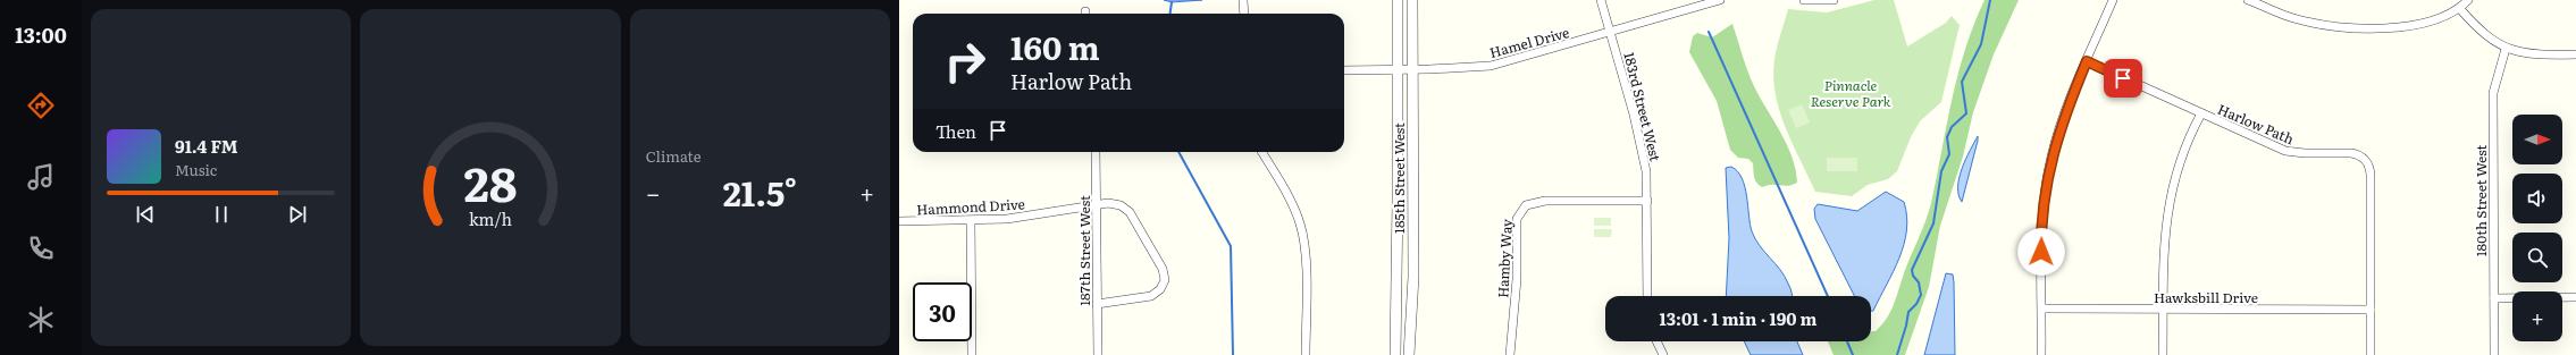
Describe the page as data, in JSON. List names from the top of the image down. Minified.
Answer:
{"streets":{"street":["Hamel Drive","183rd Street West","Harlow Path","185th Street West","180th Street West","Hammond Drive","187th Street West","Hamby Way","Hawksbill Drive"]},"crossings":[["Hamel Drive","183rd Street West"],["Hamel Drive","185th Street West"],["183rd Street West","Hamby Way"],["Harlow Path","Hawksbill Drive"],["Hammond Drive","187th Street West"]],"parks":["Pinnacle Reserve Park"],"north":"right","page":{"tabs":"13:00","tile":"Climate","turn":["160 m","Harlow Path"],"then":"Then","map_buttons":"+","song":["91.4 FM","Music"],"heat":["−","21.5°","+"],"limit":"30","trip":"13:01 · 1 min · 190 m","gauge":["28","km/h"]}}
